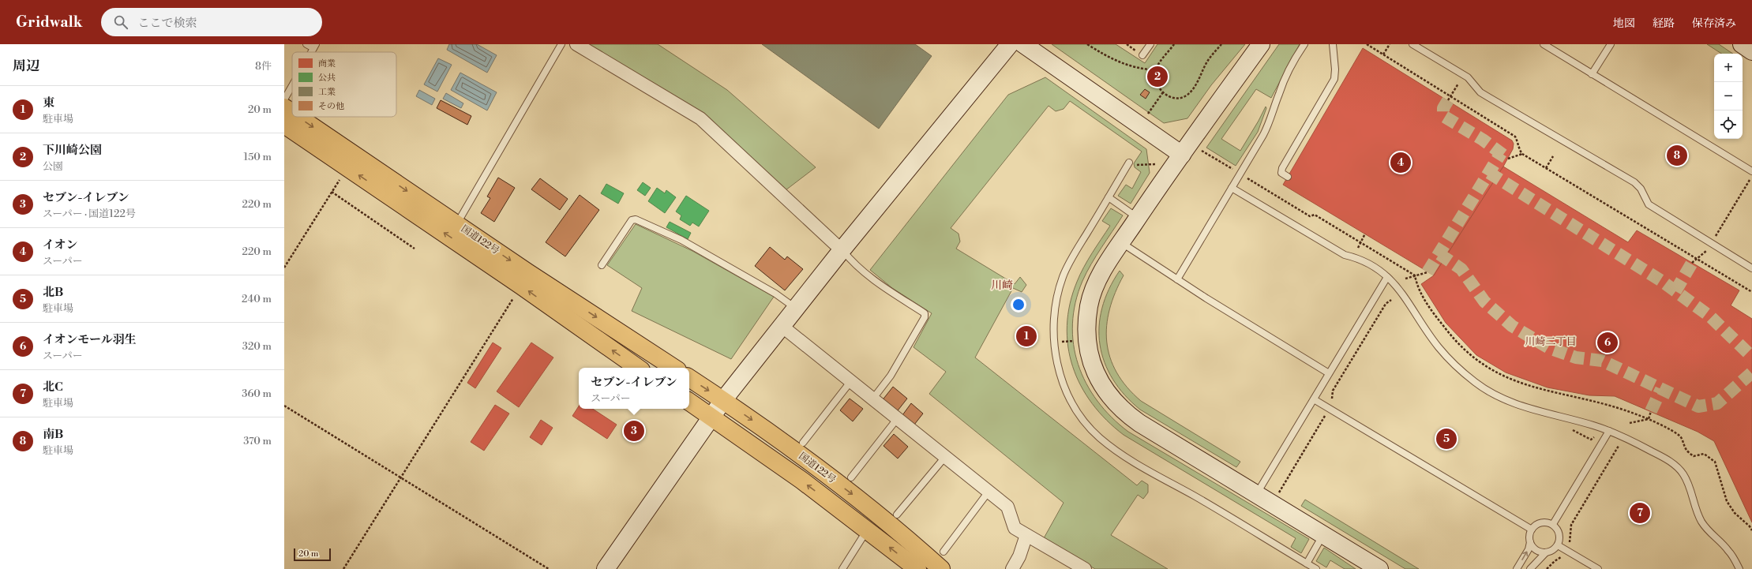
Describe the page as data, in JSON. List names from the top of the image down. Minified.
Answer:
{"streets":{"highway":["国道122号"]},"districts":["川崎","川崎二丁目"],"legend":["商業","公共","工業","その他"],"scale_bar":"20 m","page":{"header":"Gridwalk","search":"ここで検索","nav":["地図","経路","保存済み"],"heading":["周辺","8件"],"map_buttons":["+","−"],"pins":["2","8","4","1","6","3","5","7"],"list":[{"mark":"1","name":"東","note":"駐車場","value":"20 m"},{"mark":"2","name":"下川崎公園","note":"公園","value":"150 m"},{"mark":"3","name":"セブン-イレブン","note":"スーパー · 国道122号","value":"220 m"},{"mark":"4","name":"イオン","note":"スーパー","value":"220 m"},{"mark":"5","name":"北B","note":"駐車場","value":"240 m"},{"mark":"6","name":"イオンモール羽生","note":"スーパー","value":"320 m"},{"mark":"7","name":"北C","note":"駐車場","value":"360 m"},{"mark":"8","name":"南B","note":"駐車場","value":"370 m"}],"popup":["セブン-イレブン","スーパー"],"scale":"20 m"}}
